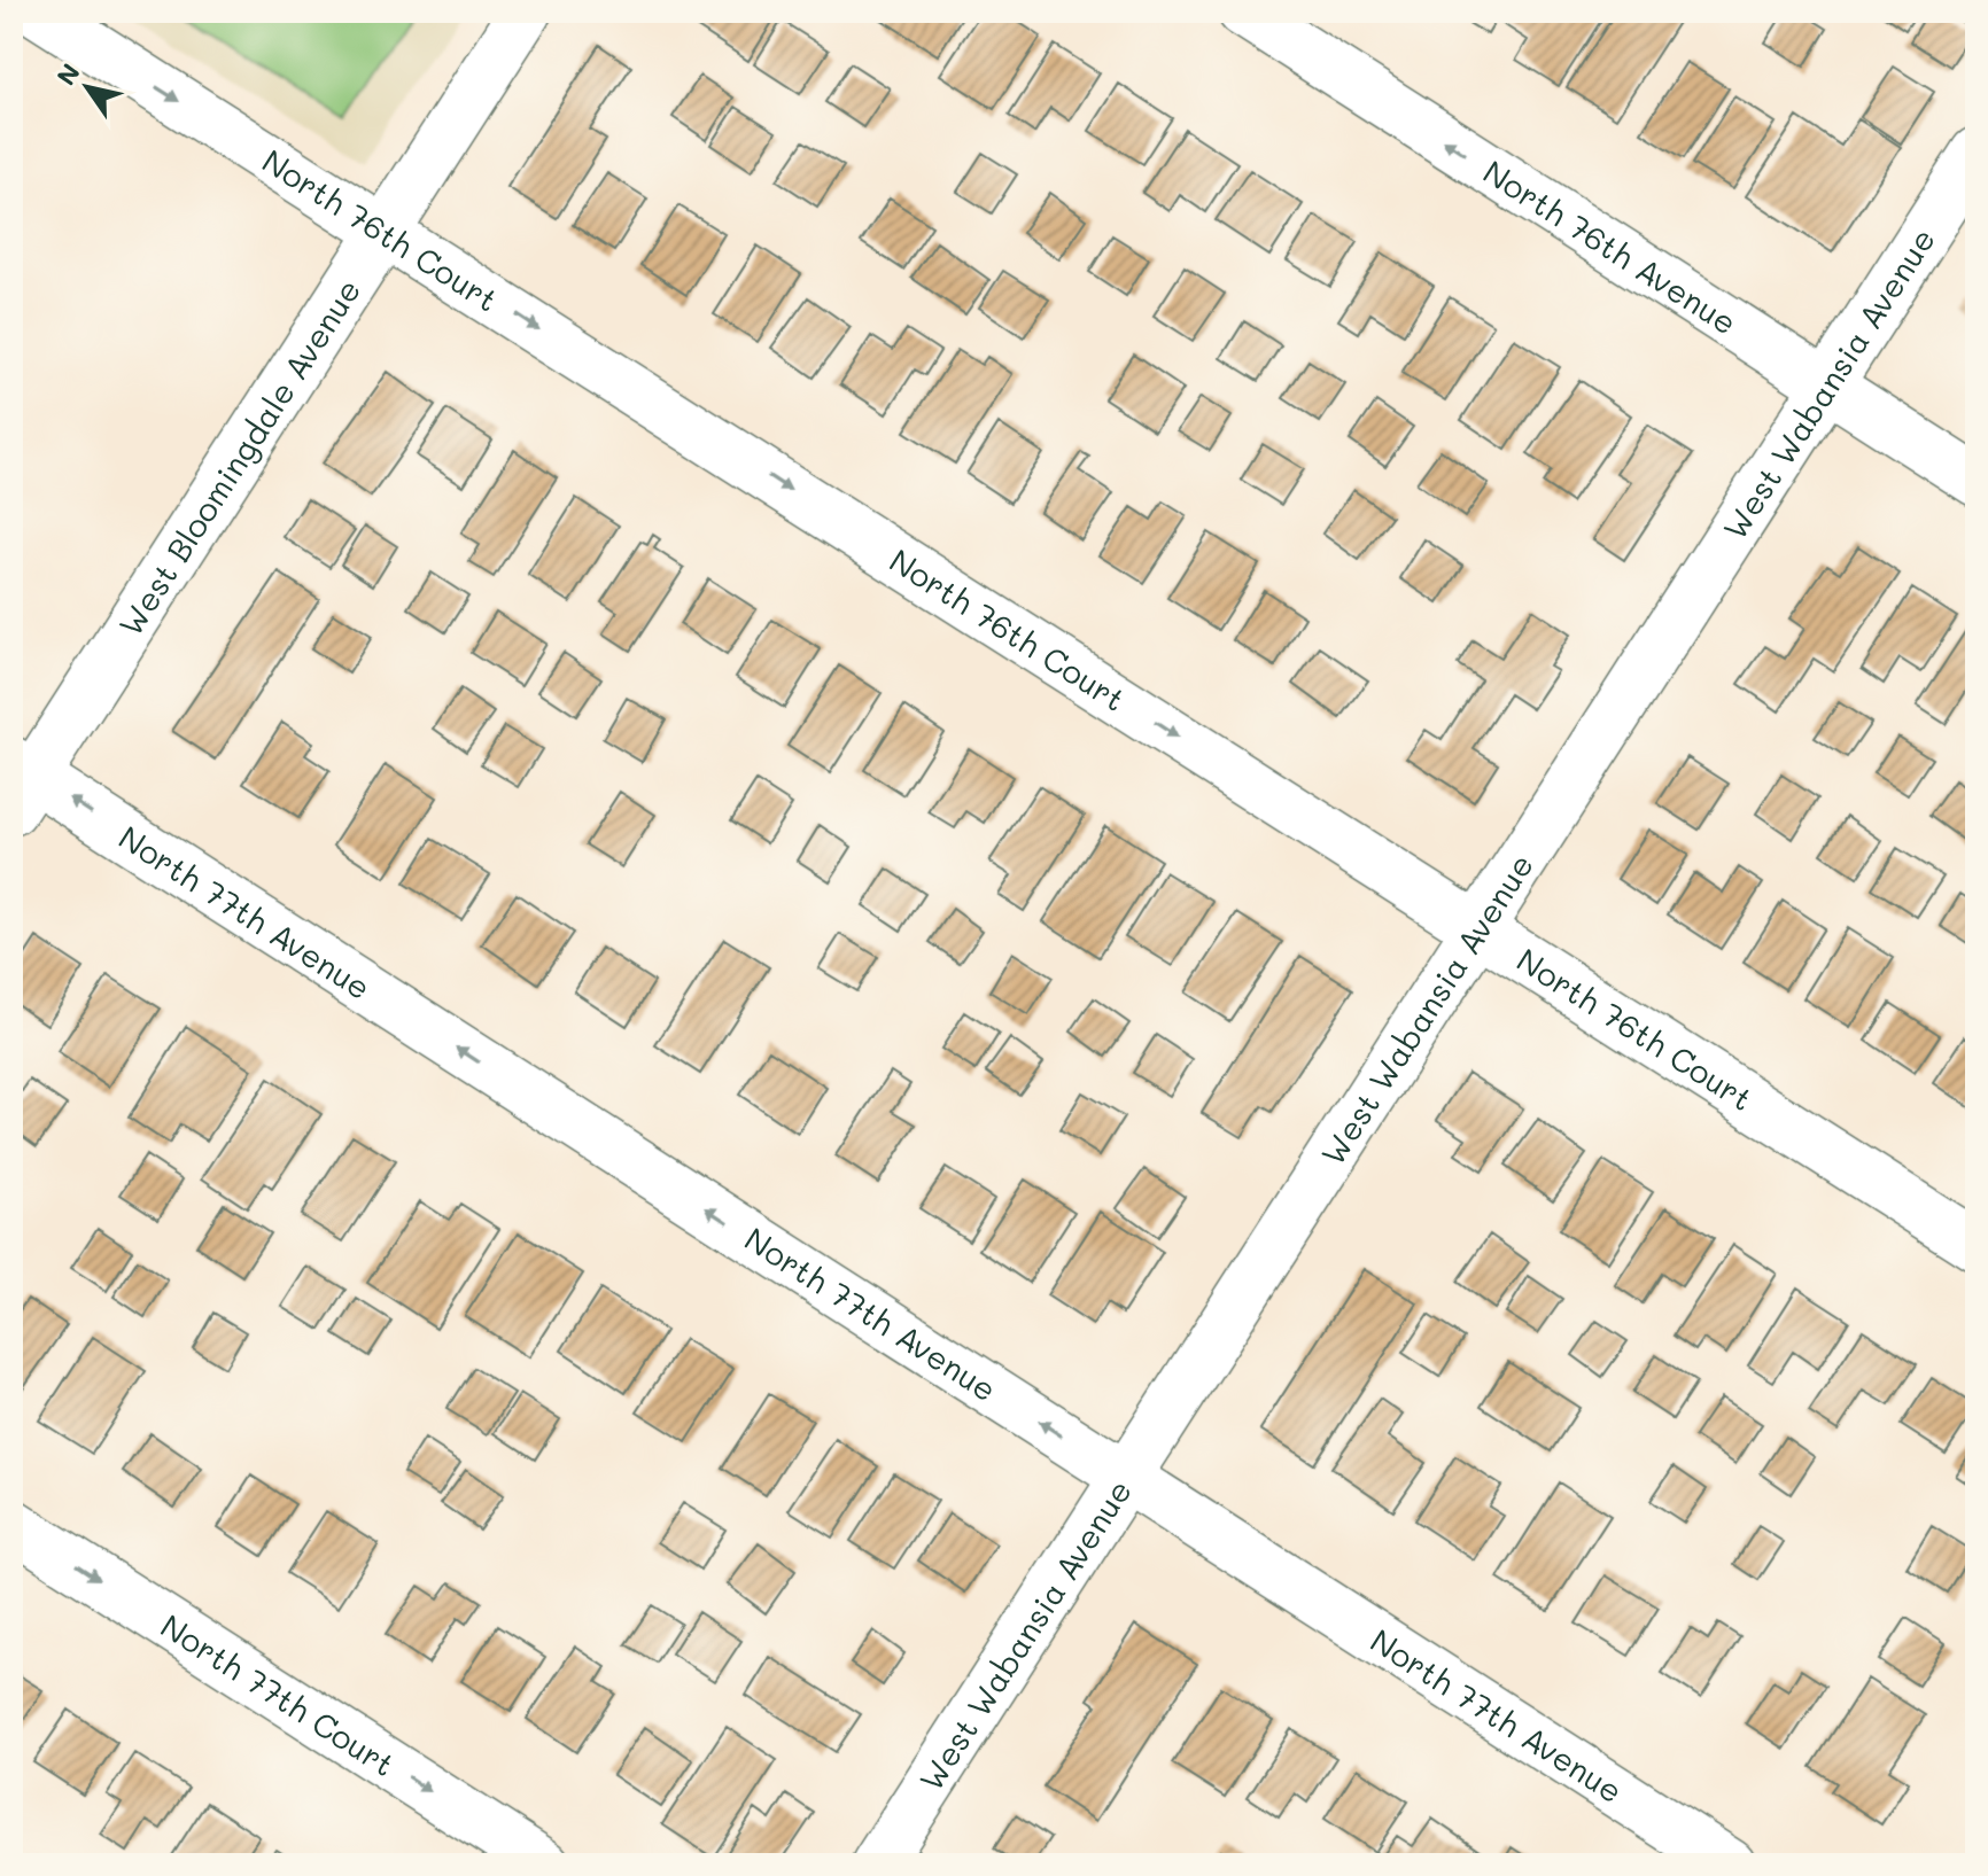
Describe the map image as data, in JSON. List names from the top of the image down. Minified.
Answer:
{"streets":{"street":["North 76th Court","North 76th Avenue","West Wabansia Avenue","West Bloomingdale Avenue","North 77th Avenue","North 77th Court"]},"crossings":[["North 76th Court","West Wabansia Avenue"],["North 76th Court","West Bloomingdale Avenue"],["North 76th Avenue","West Wabansia Avenue"],["West Wabansia Avenue","North 77th Avenue"],["West Bloomingdale Avenue","North 77th Avenue"]],"one_way":["North 76th Court","North 76th Avenue","North 77th Avenue","North 77th Court"],"north":"top left"}
